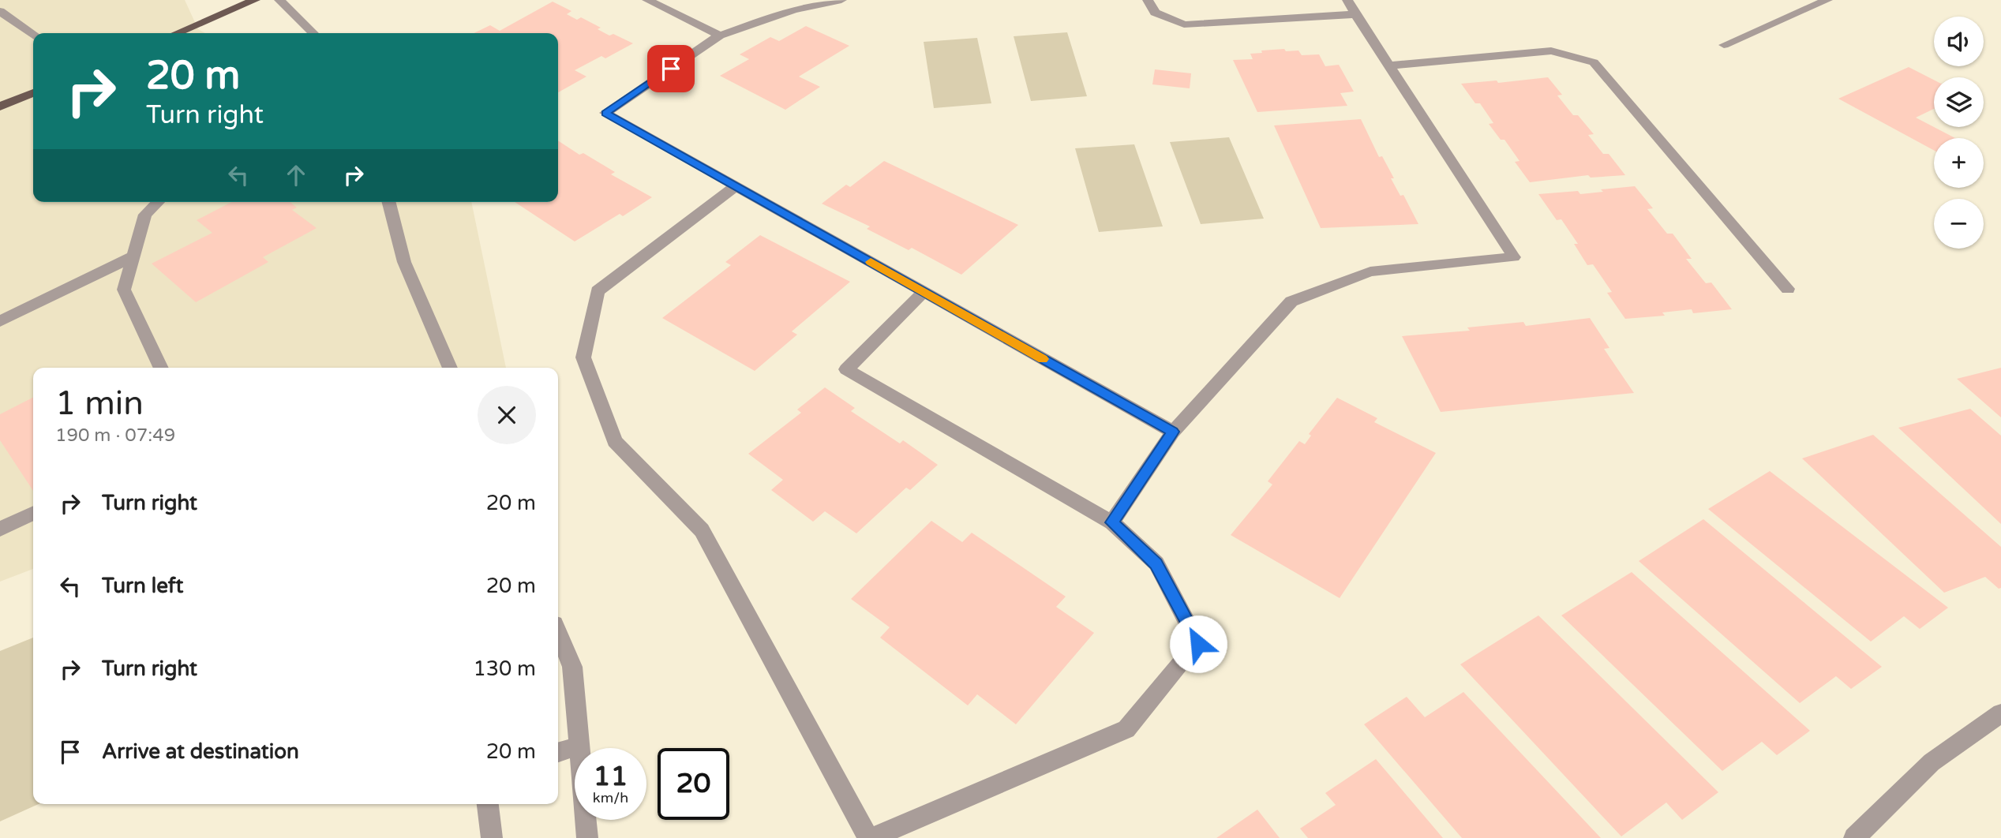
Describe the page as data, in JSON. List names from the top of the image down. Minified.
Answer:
{"page":{"map_buttons":["+","−"],"turn":["20 m","Turn right"],"heading":["1 min","190 m · 07:49"],"list":[{"name":"Turn right","value":"20 m"},{"name":"Turn left","value":"20 m"},{"name":"Turn right","value":"130 m"},{"name":"Arrive at destination","value":"20 m"}],"speed":"11 km/h","limit":"20"}}
